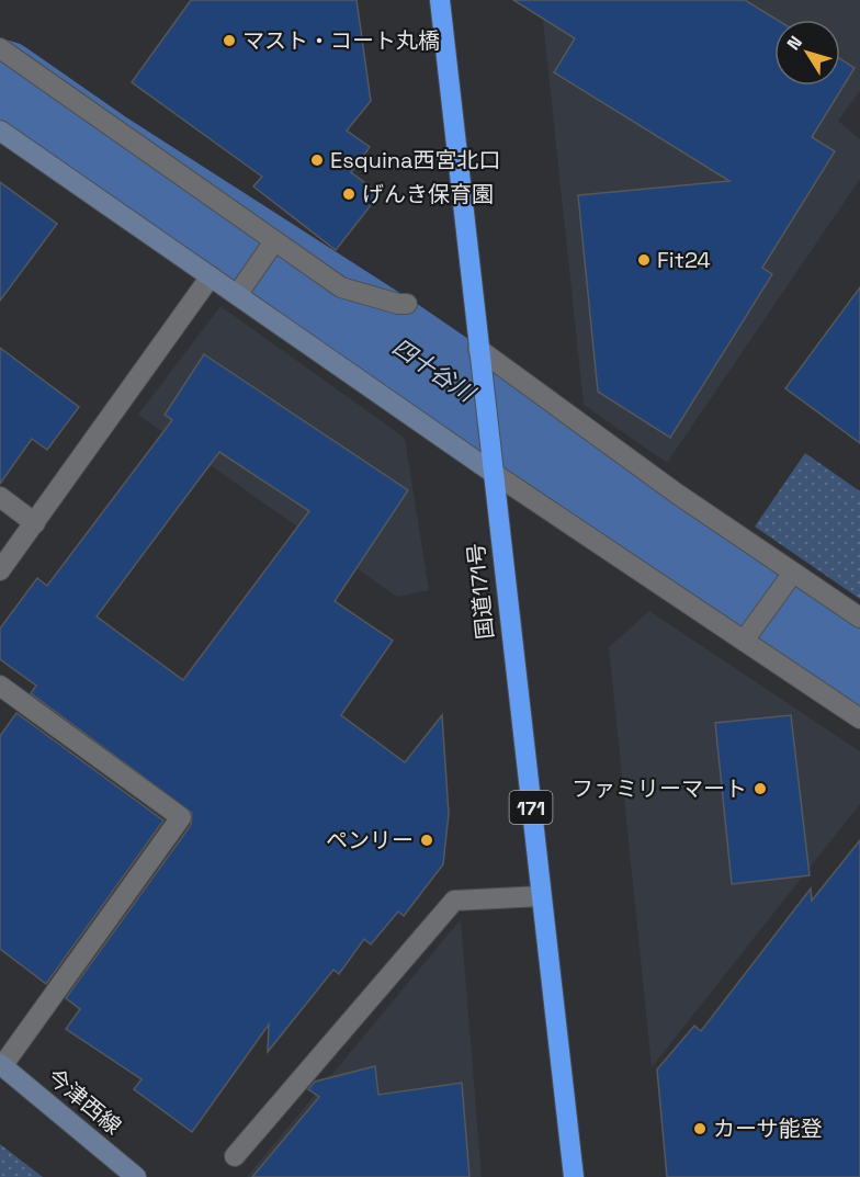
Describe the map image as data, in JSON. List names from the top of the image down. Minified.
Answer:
{"streets":{"highway":["国道171号","171"],"street":["今津西線"]},"water":["四十谷川"],"places":["マスト・コート丸橋","Esquina西宮北口","げんき保育園","Fit24","ファミリーマート","ペンリー","カーサ能登"],"north":"top left"}
